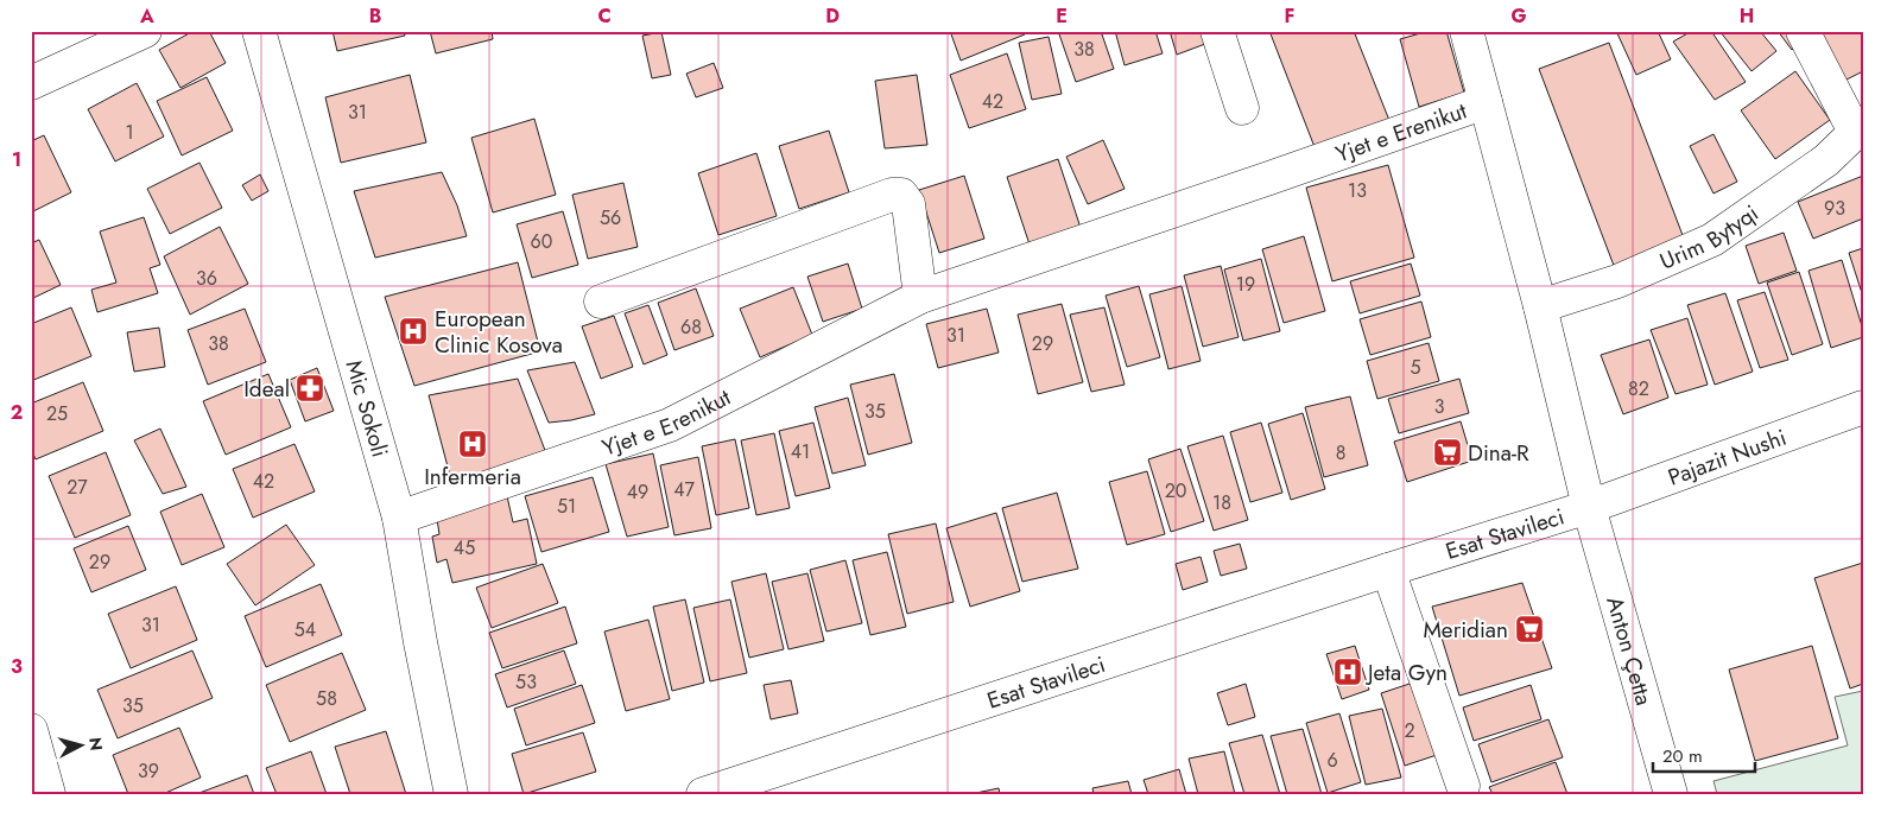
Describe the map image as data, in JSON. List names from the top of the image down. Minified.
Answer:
{"streets":{"street":["Yjet e Erenikut","Urim Bytyqi","Mic Sokoli","Pajazit Nushi","Esat Stavileci","Anton Çetta"]},"crossings":[["Yjet e Erenikut","Urim Bytyqi"],["Yjet e Erenikut","Mic Sokoli"],["Yjet e Erenikut","Pajazit Nushi"],["Yjet e Erenikut","Esat Stavileci"],["Yjet e Erenikut","Anton Çetta"],["Pajazit Nushi","Esat Stavileci"],["Pajazit Nushi","Anton Çetta"],["Esat Stavileci","Anton Çetta"]],"places":{"hospital":["European Clinic Kosova","Infermeria","Jeta Gyn"],"pharmacy":["Ideal"],"supermarket":["Dina-R","Meridian"]},"house_numbers":["38","42","31","1","13","93","56","60","36","19","68","31","38","29","5","82","3","35","25","41","8","42","27","47","20","49","18","51","45","29","31","54","53","58","35","2","6","39"],"scale_bar":"20 m","north":"right","grid":{"columns":["A","B","C","D","E","F","G","H"],"rows":["1","2","3"]}}
